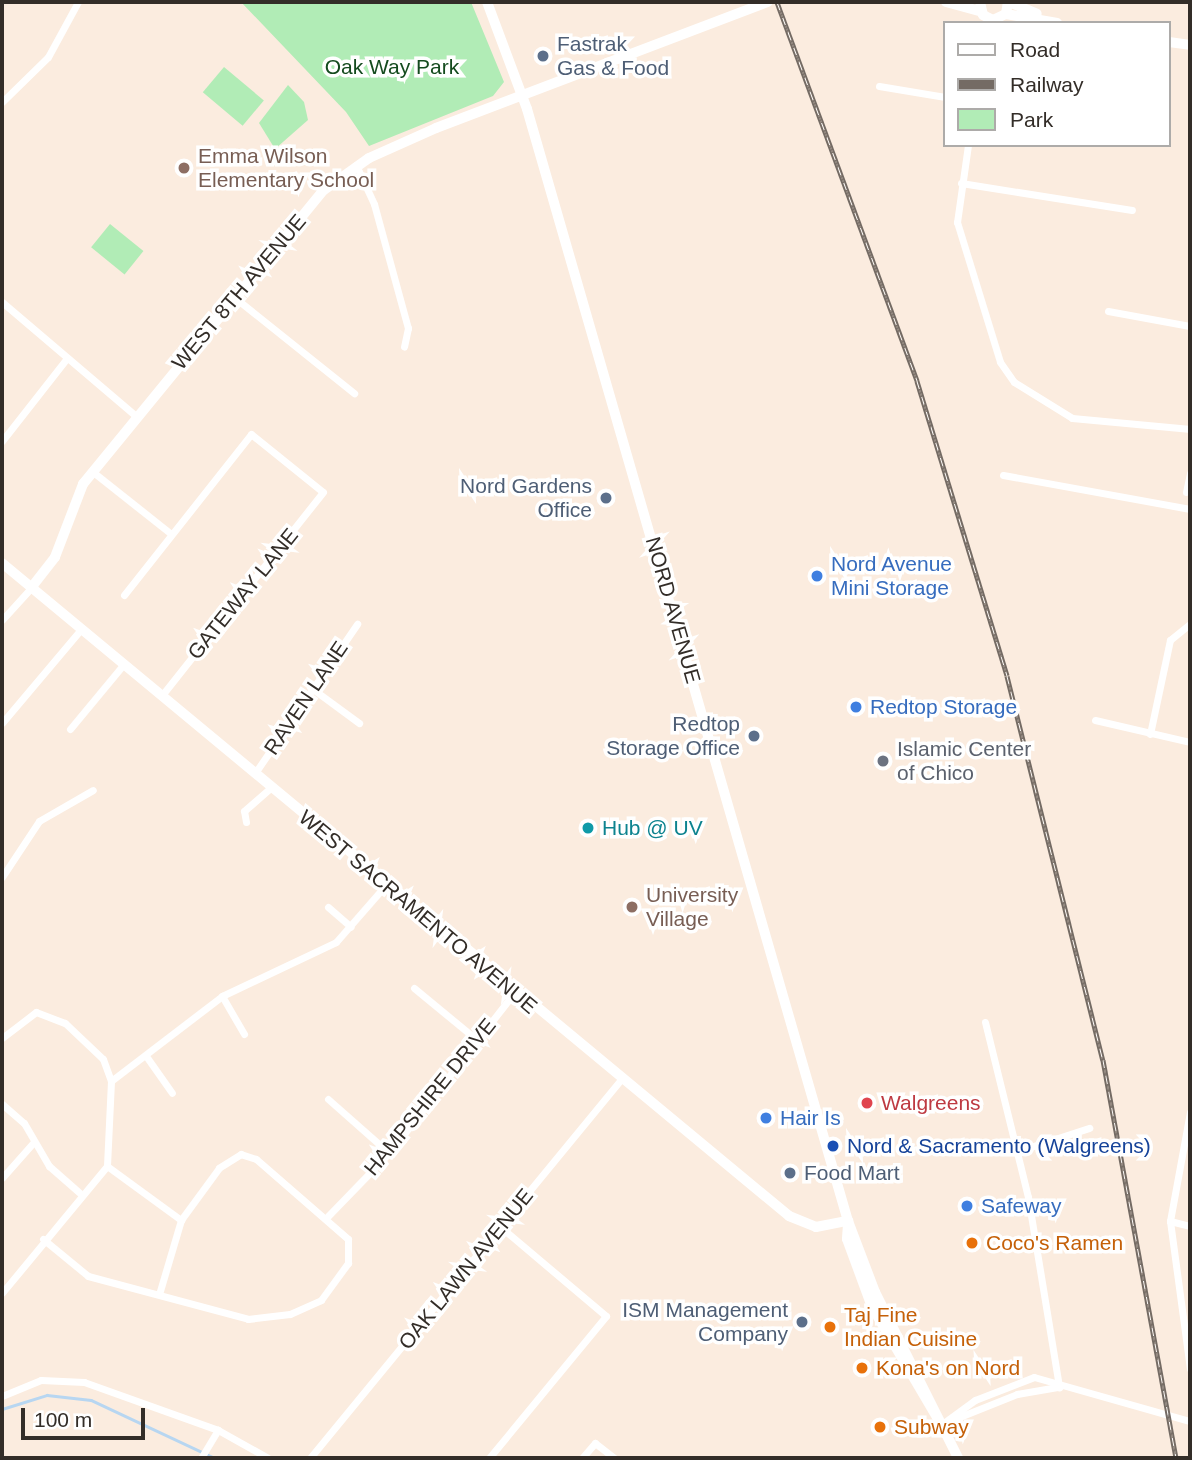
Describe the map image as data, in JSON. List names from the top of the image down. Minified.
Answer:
{"streets":{"main road":["NORD AVENUE"],"street":["WEST 8TH AVENUE","GATEWAY LANE","RAVEN LANE","WEST SACRAMENTO AVENUE","HAMPSHIRE DRIVE","OAK LAWN AVENUE"]},"crossings":[["WEST 8TH AVENUE","NORD AVENUE"],["WEST 8TH AVENUE","WEST SACRAMENTO AVENUE"],["GATEWAY LANE","WEST SACRAMENTO AVENUE"],["NORD AVENUE","WEST SACRAMENTO AVENUE"],["RAVEN LANE","WEST SACRAMENTO AVENUE"],["WEST SACRAMENTO AVENUE","HAMPSHIRE DRIVE"],["WEST SACRAMENTO AVENUE","OAK LAWN AVENUE"]],"parks":["Oak Way Park"],"places":["Fastrak Gas & Food","Emma Wilson Elementary School","Nord Gardens Office","Nord Avenue Mini Storage","Redtop Storage","Redtop Storage Office","Islamic Center of Chico","Hub @ UV","University Village","Walgreens","Hair Is","Nord & Sacramento (Walgreens)","Food Mart","Safeway","Coco's Ramen","ISM Management Company","Taj Fine Indian Cuisine","Kona's on Nord","Subway"],"legend":["Road","Railway","Park"],"scale_bar":"100 m"}
